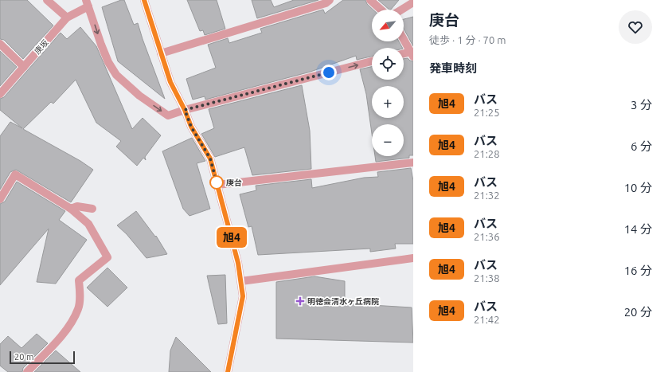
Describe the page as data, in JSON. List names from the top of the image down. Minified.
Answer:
{"streets":{"street":["庚坂"]},"places":{"other":["庚台"],"health":["明徳会清水ヶ丘病院"]},"lines":["bus line 旭4"],"scale_bar":"20 m","north":"bottom left","page":{"on_map":"旭4","heading":[["庚台","徒歩 · 1 分 · 70 m"],"発車時刻"],"map_buttons":["+","−"],"list":[{"mark":"旭4","name":"バス","note":"21:25","value":"3 分"},{"mark":"旭4","name":"バス","note":"21:28","value":"6 分"},{"mark":"旭4","name":"バス","note":"21:32","value":"10 分"},{"mark":"旭4","name":"バス","note":"21:36","value":"14 分"},{"mark":"旭4","name":"バス","note":"21:38","value":"16 分"},{"mark":"旭4","name":"バス","note":"21:42","value":"20 分"}],"scale":"20 m"}}
